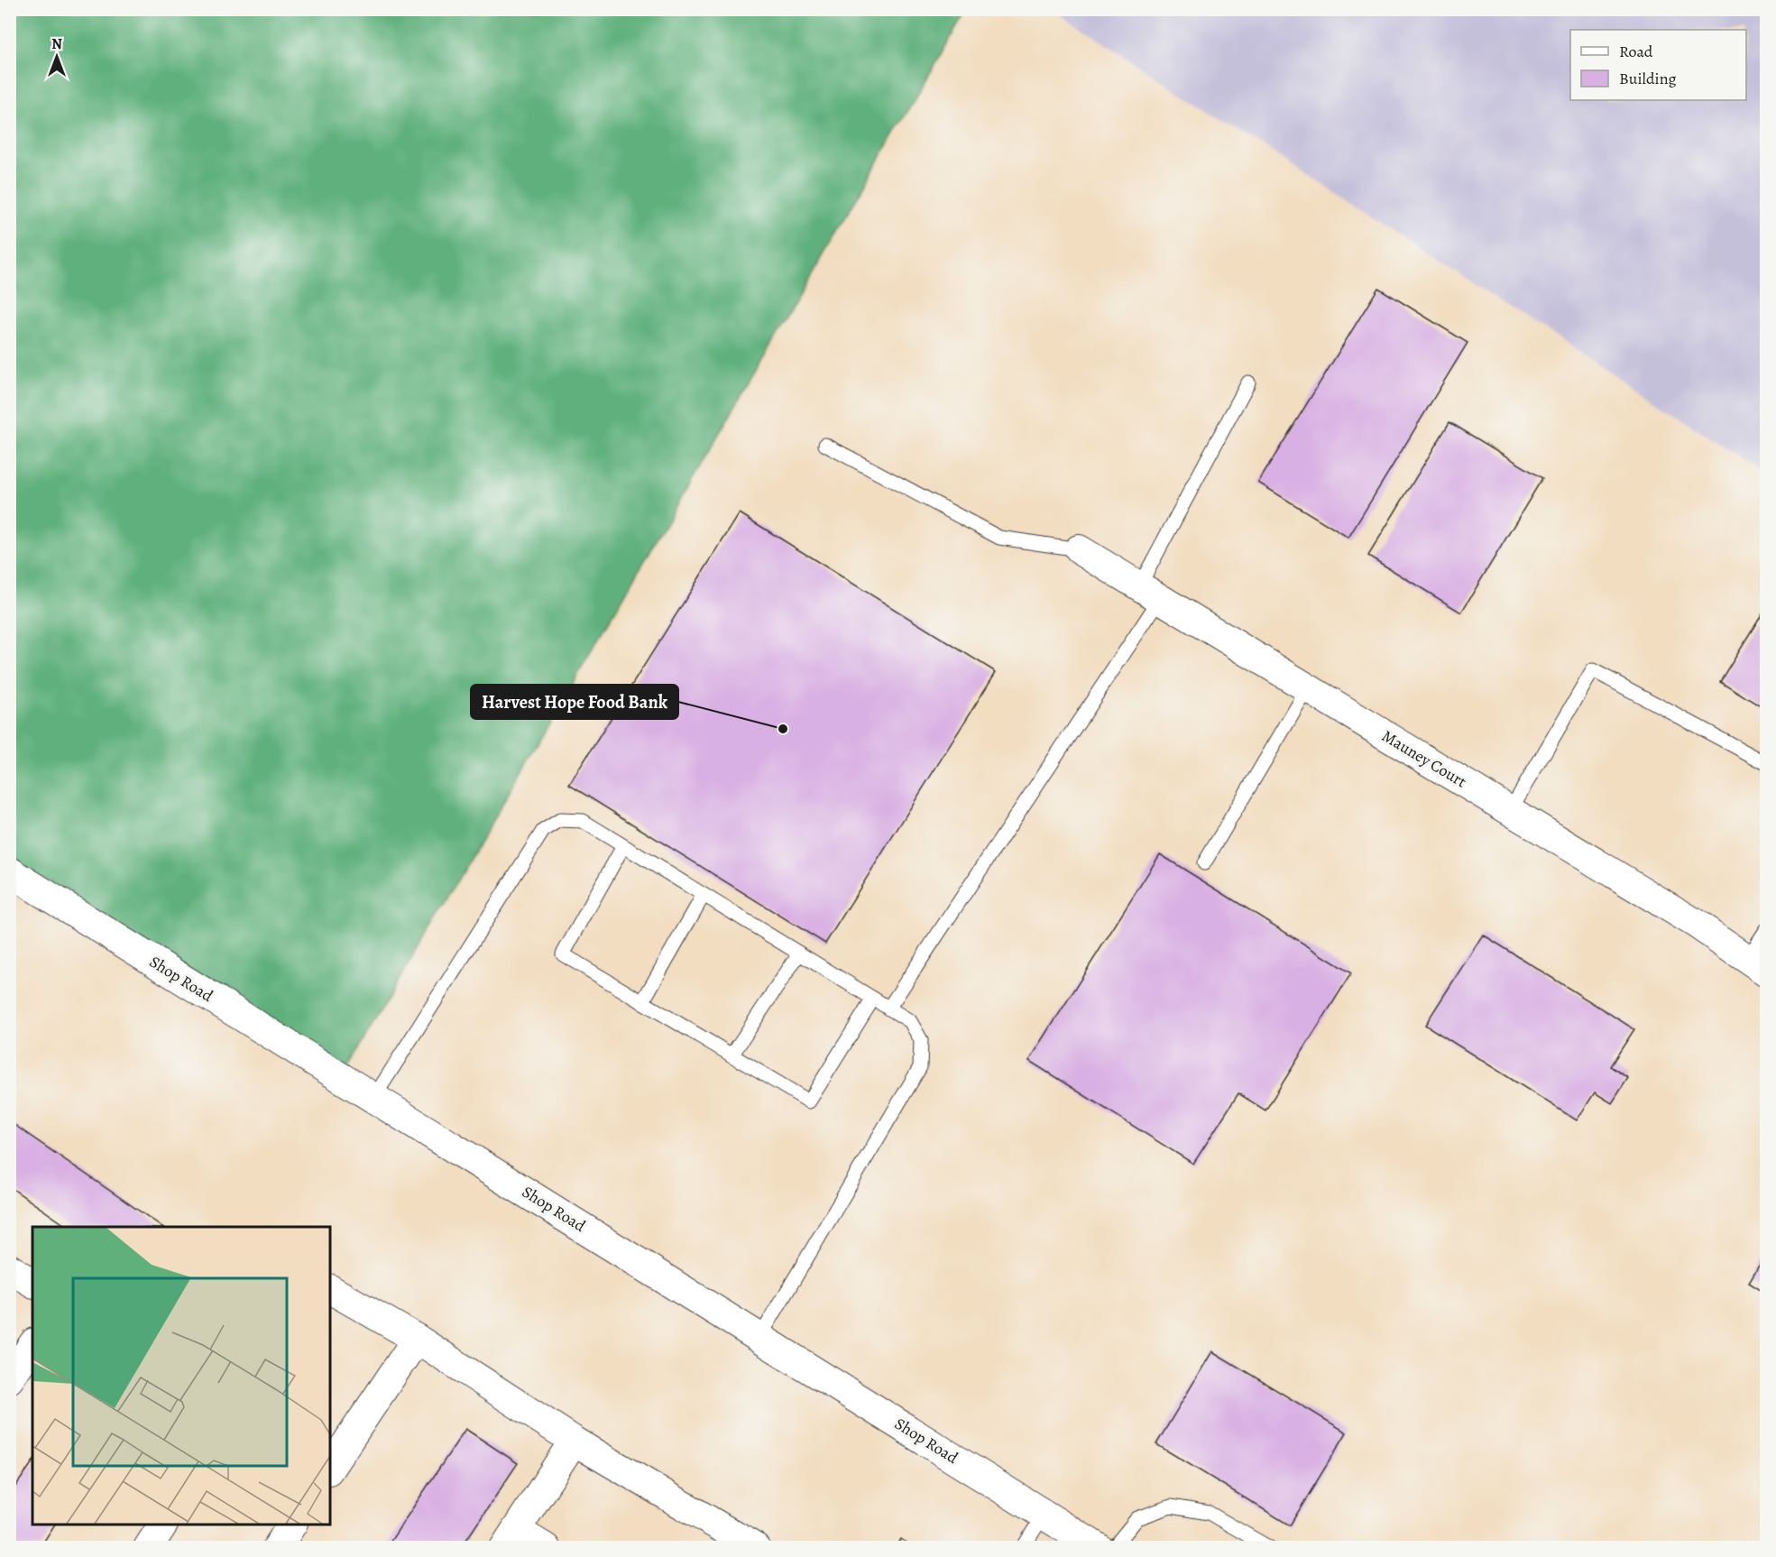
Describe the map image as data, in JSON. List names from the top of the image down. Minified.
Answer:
{"streets":{"street":["Mauney Court","Shop Road"]},"places":["Harvest Hope Food Bank"],"legend":["Road","Building"],"north":"top"}
